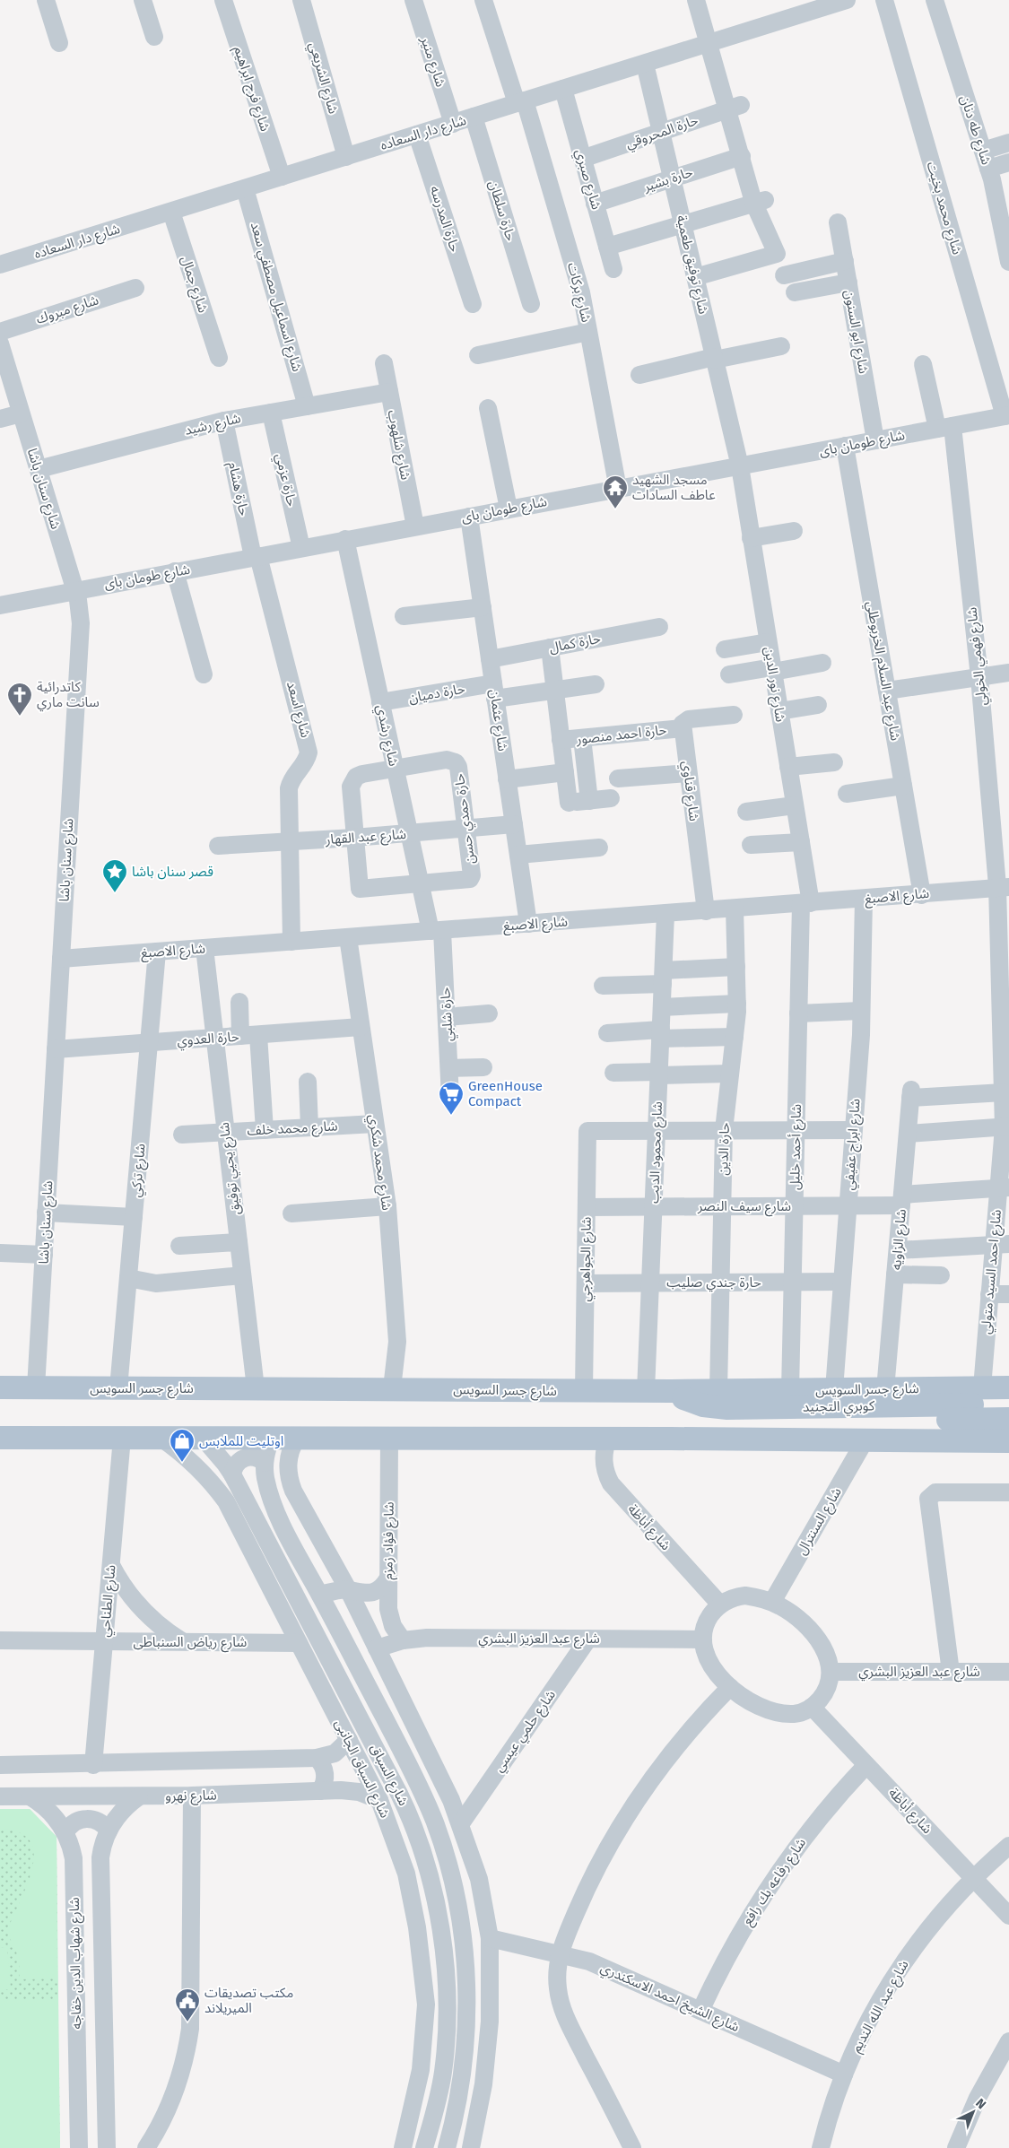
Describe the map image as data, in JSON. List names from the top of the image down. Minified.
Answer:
{"streets":{"main road":["شارع جسر السويس","كوبري التجنيد"],"street":["شارع منير","شارع الشريعي","شارع فرج ابراهيم","شارع طه دنان","حارة المحروقي","شارع دار السعاده","شارع صبري","حارة بشير","شارع محمد بخيت","حارة سلطان","حارة المدرسه","شارع توفيق طعمية","شارع جمال","شارع بركات","شارع اسماعيل مصطفي سعد","شارع مبروك","شارع ابو السنون","شارع رشيد","شارع طومان باى","شارع شلهوب","حارة عزمي","شارع سنان باشا","حارة هشام","حارة كمال","شارع فهمي الخولي","شارع عبد السلام الخربوطلي","شارع نور الدين","حارة دميان","شارع اسعد","شارع عثمان","حارة احمد منصور","شارع رشدي","شارع قناوي","حارة حمدي حسن","شارع عبد القهار","شارع الاصبغ","حارة شلبي","حارة العدوي","شارع محمد خلف","شارع ابراج عفيفي","شارع أحمد خليل","حارة الدين","شارع محمود الديب","شارع محمد شكري","شارع يحيي توفيق","شارع تركي","شارع سيف النصر","شارع الزاويه","شارع الجواهرجي","شارع احمد السيد متولي","حارة جندي صليب","شارع السنترال","شارع أباظة","شارع فؤاد زمزم","شارع الطناحي","شارع عبد العزيز البشري","شارع رياض السنباطى","شارع حلمي عيسي","شارع السباق الجانبى","شارع السباق","شارع نهرو","شارع رفاعه بك رافع","شارع شهاب الدين خفاجه","شارع الشيخ احمد الاسكندري","شارع عبد الله النديم"]},"crossings":[["شارع منير","شارع دار السعاده"],["شارع الشريعي","شارع دار السعاده"],["شارع فرج ابراهيم","شارع دار السعاده"],["حارة المحروقي","شارع صبري"],["حارة المحروقي","شارع توفيق طعمية"],["شارع دار السعاده","شارع صبري"],["شارع دار السعاده","حارة سلطان"],["شارع دار السعاده","حارة المدرسه"],["شارع دار السعاده","شارع توفيق طعمية"],["شارع دار السعاده","شارع جمال"],["شارع دار السعاده","شارع بركات"],["شارع دار السعاده","شارع اسماعيل مصطفي سعد"],["شارع صبري","حارة بشير"],["حارة بشير","شارع توفيق طعمية"],["شارع محمد بخيت","شارع طومان باى"],["شارع توفيق طعمية","شارع طومان باى"],["شارع توفيق طعمية","شارع نور الدين"],["شارع بركات","شارع طومان باى"],["شارع اسماعيل مصطفي سعد","شارع رشيد"],["شارع ابو السنون","شارع طومان باى"],["شارع رشيد","شارع شلهوب"],["شارع رشيد","حارة عزمي"],["شارع رشيد","شارع سنان باشا"],["شارع رشيد","حارة هشام"],["شارع طومان باى","شارع شلهوب"],["شارع طومان باى","حارة عزمي"],["شارع طومان باى","شارع سنان باشا"],["شارع طومان باى","حارة هشام"],["شارع طومان باى","شارع فهمي الخولي"],["شارع طومان باى","شارع عبد السلام الخربوطلي"],["شارع طومان باى","شارع نور الدين"],["شارع طومان باى","شارع اسعد"],["شارع طومان باى","شارع عثمان"],["شارع طومان باى","شارع رشدي"],["شارع سنان باشا","شارع الاصبغ"],["شارع سنان باشا","حارة العدوي"],["شارع سنان باشا","شارع جسر السويس"],["حارة هشام","شارع اسعد"],["حارة كمال","شارع عثمان"],["شارع فهمي الخولي","شارع الاصبغ"],["شارع فهمي الخولي","شارع احمد السيد متولي"],["شارع عبد السلام الخربوطلي","شارع الاصبغ"],["شارع نور الدين","شارع الاصبغ"],["شارع نور الدين","شارع أحمد خليل"],["حارة دميان","شارع عثمان"],["حارة دميان","شارع رشدي"],["شارع اسعد","شارع عبد القهار"],["شارع اسعد","شارع الاصبغ"],["شارع عثمان","شارع عبد القهار"],["شارع عثمان","شارع الاصبغ"],["حارة احمد منصور","شارع قناوي"],["شارع رشدي","حارة حمدي حسن"],["شارع رشدي","شارع عبد القهار"],["شارع رشدي","شارع الاصبغ"],["شارع رشدي","حارة شلبي"],["شارع قناوي","شارع الاصبغ"],["حارة حمدي حسن","شارع عبد القهار"],["شارع الاصبغ","حارة شلبي"],["شارع الاصبغ","شارع ابراج عفيفي"],["شارع الاصبغ","شارع أحمد خليل"],["شارع الاصبغ","حارة الدين"],["شارع الاصبغ","شارع محمود الديب"],["شارع الاصبغ","شارع محمد شكري"],["شارع الاصبغ","شارع يحيي توفيق"],["شارع الاصبغ","شارع تركي"],["شارع الاصبغ","شارع احمد السيد متولي"],["حارة العدوي","شارع محمد شكري"],["حارة العدوي","شارع يحيي توفيق"],["حارة العدوي","شارع تركي"],["شارع محمد خلف","شارع محمد شكري"],["شارع محمد خلف","شارع يحيي توفيق"],["شارع ابراج عفيفي","شارع سيف النصر"],["شارع ابراج عفيفي","حارة جندي صليب"],["شارع ابراج عفيفي","شارع جسر السويس"],["شارع أحمد خليل","شارع سيف النصر"],["شارع أحمد خليل","حارة جندي صليب"],["شارع أحمد خليل","شارع جسر السويس"],["حارة الدين","شارع سيف النصر"],["حارة الدين","حارة جندي صليب"],["حارة الدين","شارع جسر السويس"],["شارع محمود الديب","شارع سيف النصر"],["شارع محمود الديب","شارع الجواهرجي"],["شارع محمود الديب","حارة جندي صليب"],["شارع محمود الديب","شارع جسر السويس"],["شارع محمد شكري","شارع جسر السويس"],["شارع يحيي توفيق","شارع جسر السويس"],["شارع تركي","شارع جسر السويس"],["شارع سيف النصر","شارع الزاويه"],["شارع سيف النصر","شارع الجواهرجي"],["شارع سيف النصر","شارع احمد السيد متولي"],["شارع الزاويه","شارع احمد السيد متولي"],["شارع الزاويه","شارع جسر السويس"],["شارع الجواهرجي","حارة جندي صليب"],["شارع الجواهرجي","شارع جسر السويس"],["شارع احمد السيد متولي","شارع جسر السويس"],["شارع جسر السويس","كوبري التجنيد"],["شارع السنترال","شارع أباظة"],["شارع السنترال","شارع عبد العزيز البشري"],["شارع أباظة","شارع عبد العزيز البشري"],["شارع أباظة","شارع رفاعه بك رافع"],["شارع أباظة","شارع عبد الله النديم"],["شارع فؤاد زمزم","شارع عبد العزيز البشري"],["شارع الطناحي","شارع رياض السنباطى"],["شارع عبد العزيز البشري","شارع حلمي عيسي"],["شارع رياض السنباطى","شارع السباق الجانبى"],["شارع السباق الجانبى","شارع نهرو"],["شارع نهرو","شارع شهاب الدين خفاجه"],["شارع رفاعه بك رافع","شارع الشيخ احمد الاسكندري"],["شارع الشيخ احمد الاسكندري","شارع عبد الله النديم"]],"places":{"temple":["مسجد الشهيد عاطف السادات"],"church":["كاتدرائية سانت ماري"],"place":["قصر سنان باشا"],"supermarket":["GreenHouse Compact"],"shop":["اوتليت للملابس"],"public building":["مكتب تصديقات الميريلاند"]},"north":"top right"}
